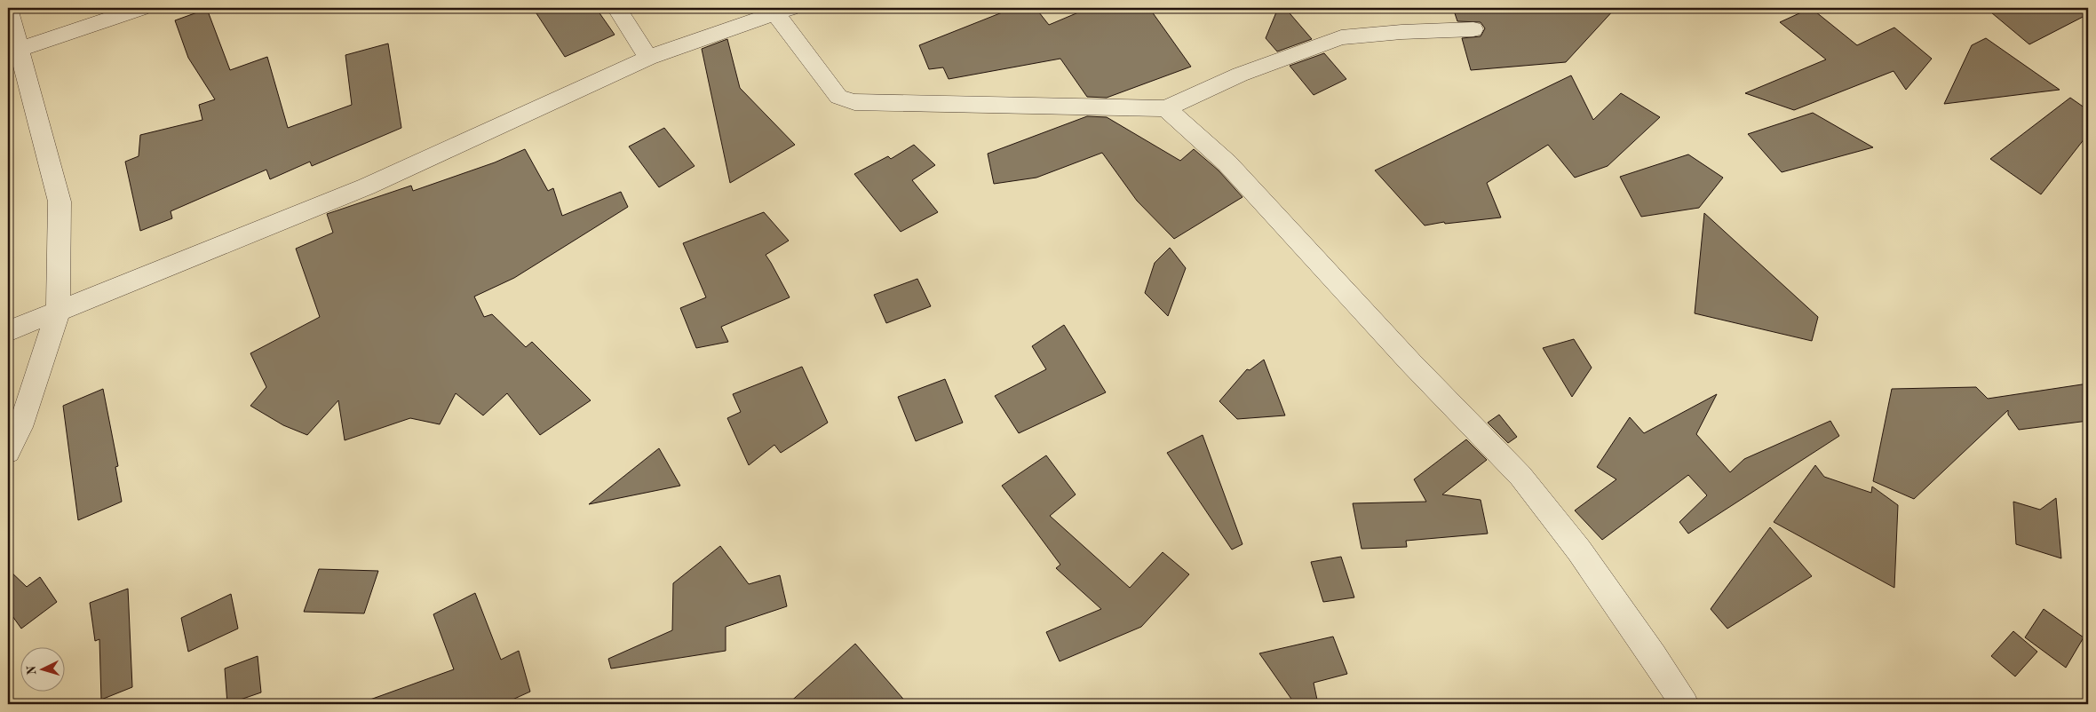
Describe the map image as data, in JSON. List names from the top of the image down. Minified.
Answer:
{"north":"left"}
